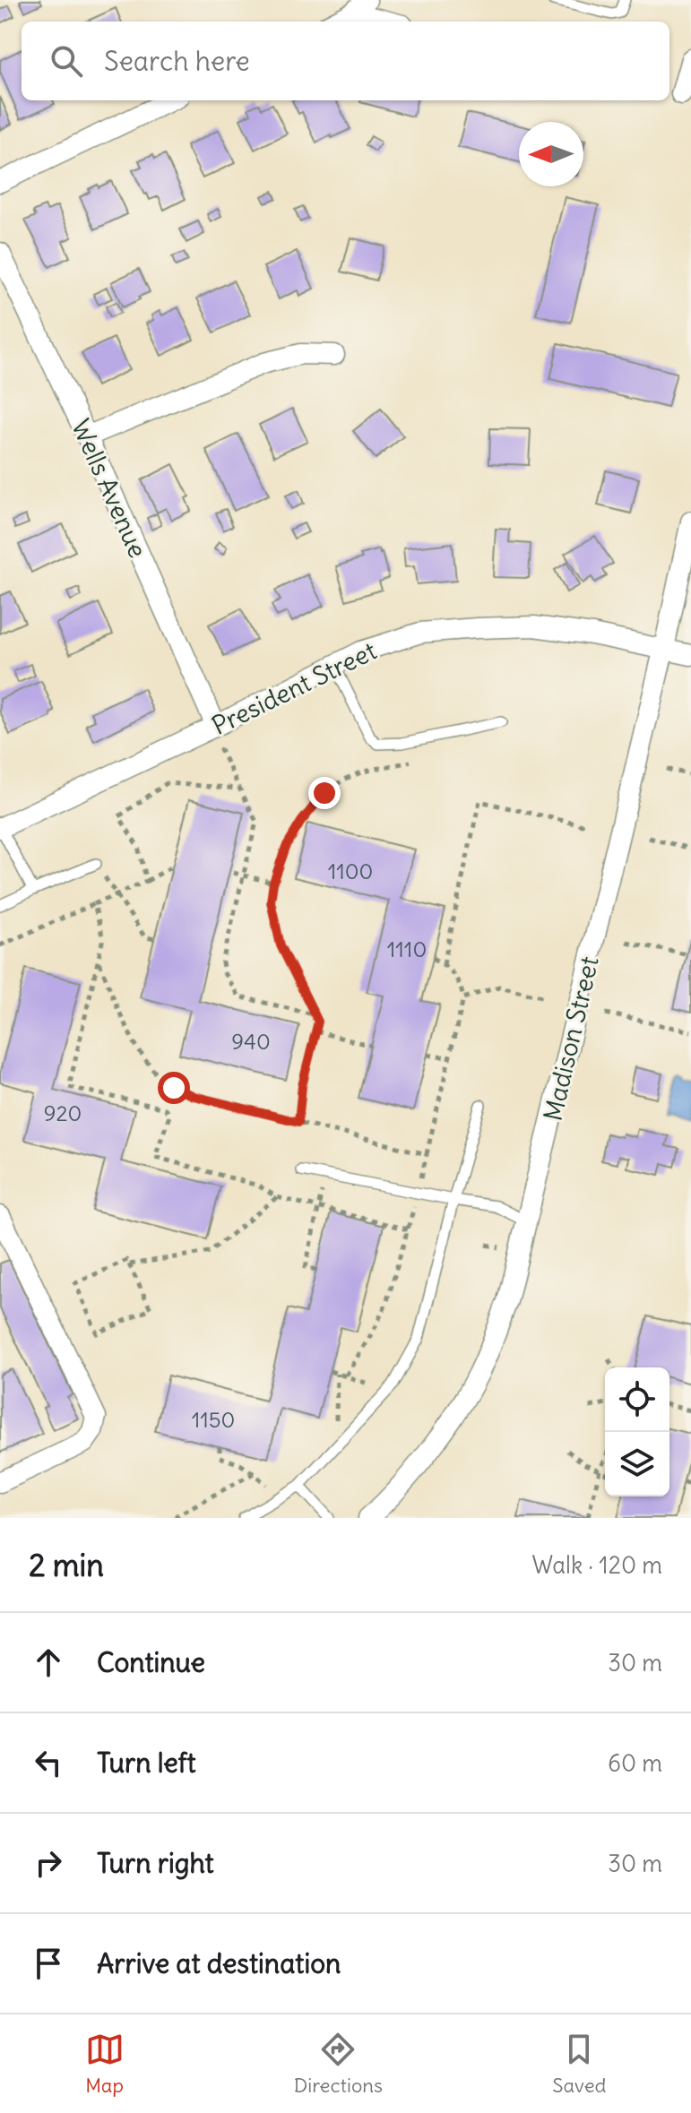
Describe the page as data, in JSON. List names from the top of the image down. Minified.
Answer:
{"streets":{"street":["Wells Avenue","President Street","Madison Street"]},"crossings":[["Wells Avenue","President Street"],["President Street","Madison Street"]],"house_numbers":["1100","1110","940","920","1150"],"north":"left","page":{"search":"Search here","heading":["2 min","Walk · 120 m"],"list":[["Continue","30 m"],["Turn left","60 m"],["Turn right","30 m"],"Arrive at destination"],"nav":["Map","Directions","Saved"]}}
